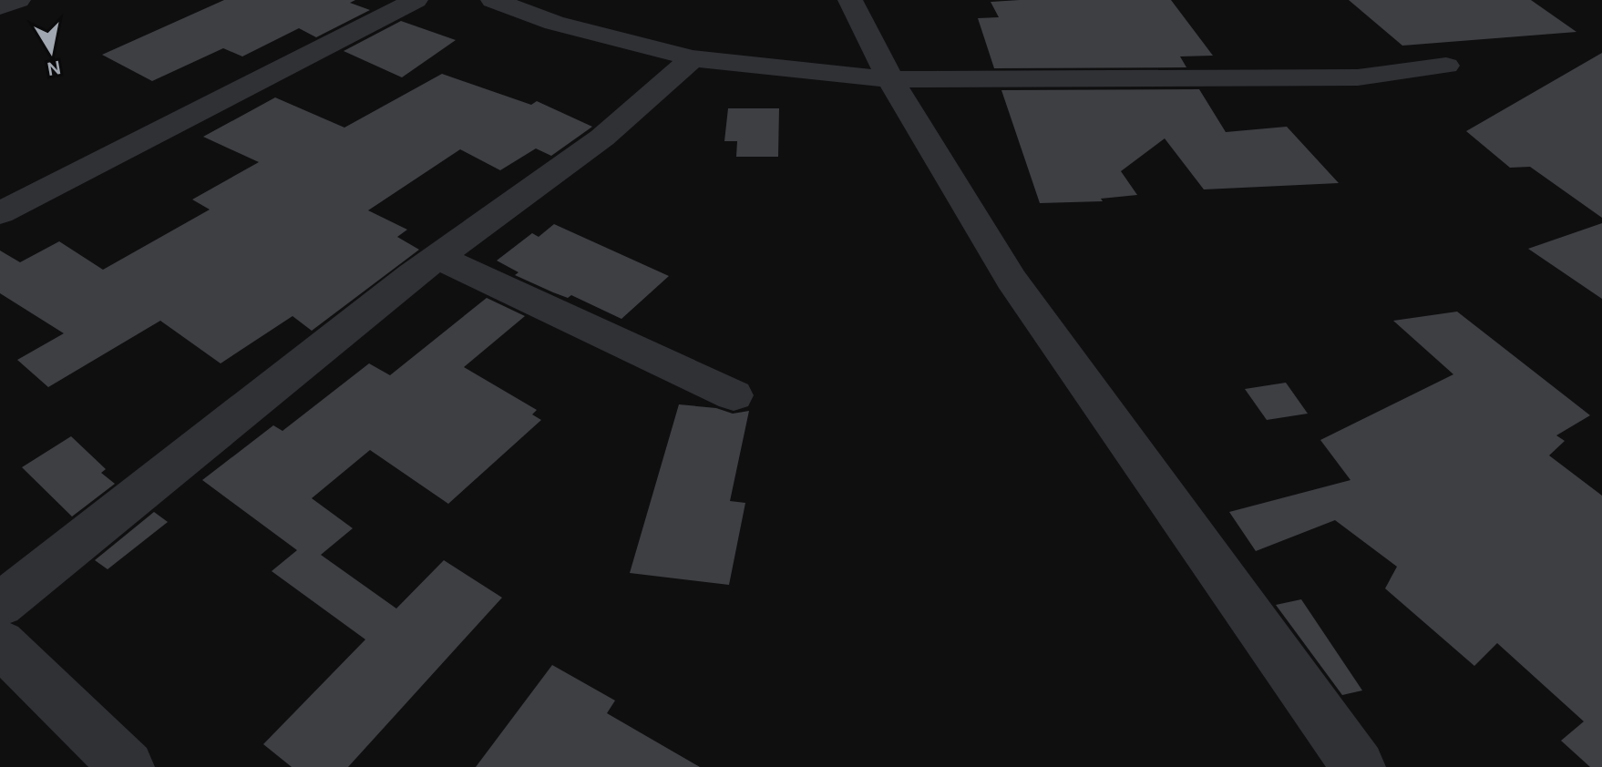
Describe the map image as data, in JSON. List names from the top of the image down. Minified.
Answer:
{"north":"bottom"}
